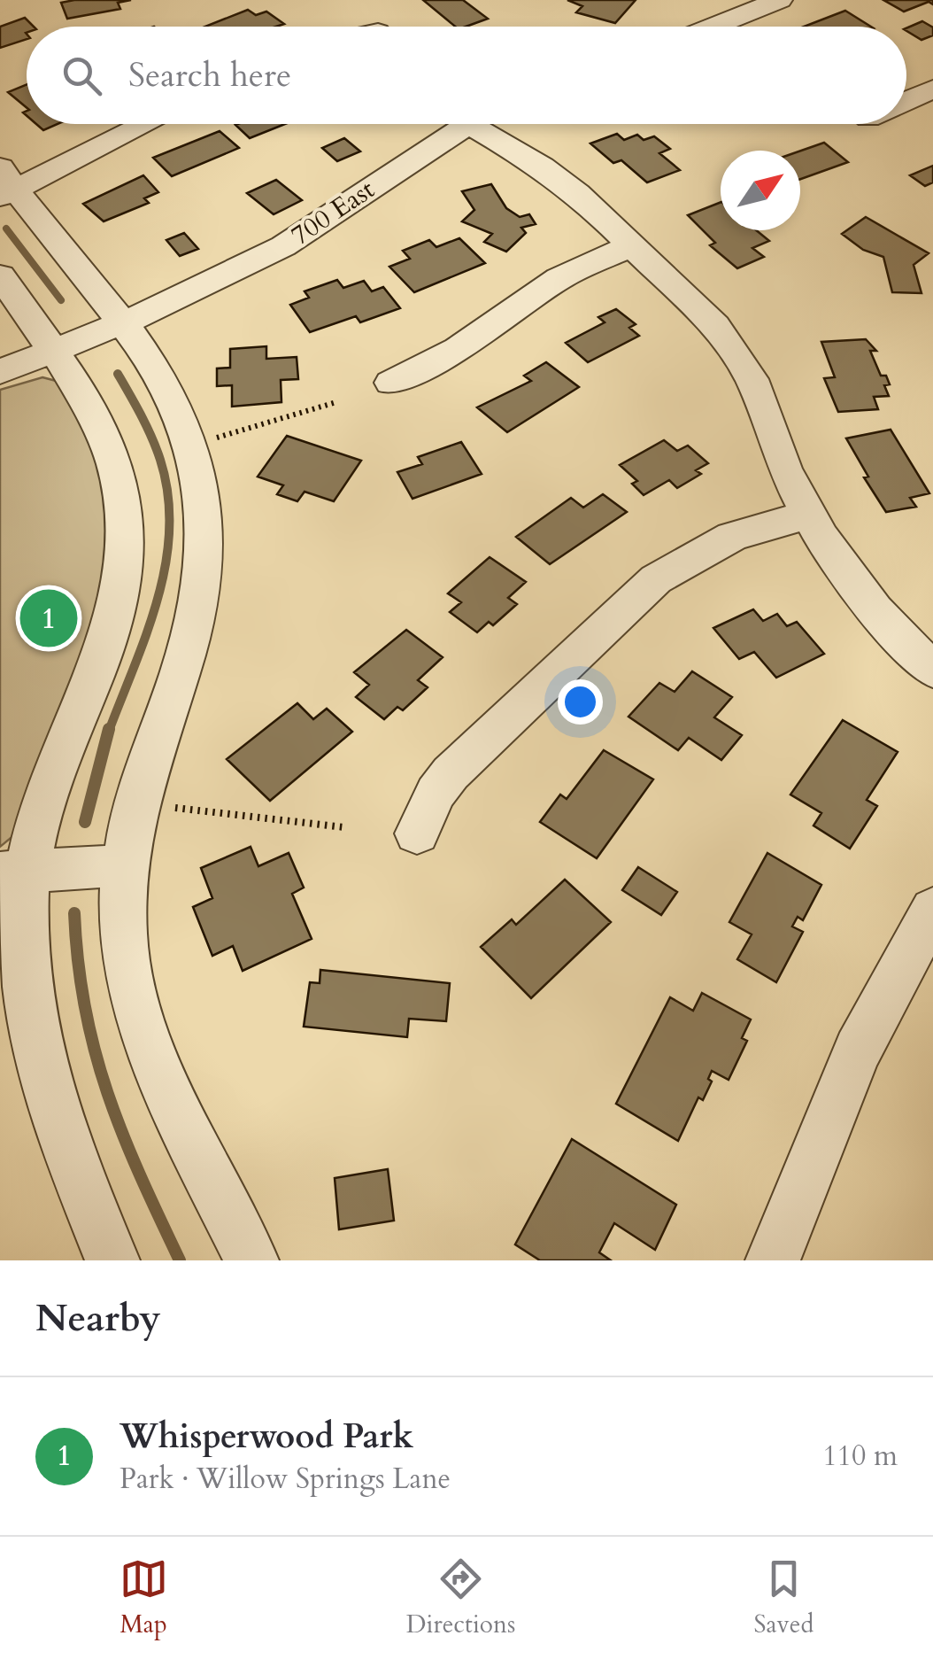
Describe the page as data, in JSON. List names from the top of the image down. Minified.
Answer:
{"streets":{"street":["700 East"]},"north":"top right","page":{"search":"Search here","pins":"1","heading":"Nearby","list":[{"mark":"1","name":"Whisperwood Park","note":"Park · Willow Springs Lane","value":"110 m"}],"nav":["Map","Directions","Saved"]}}
